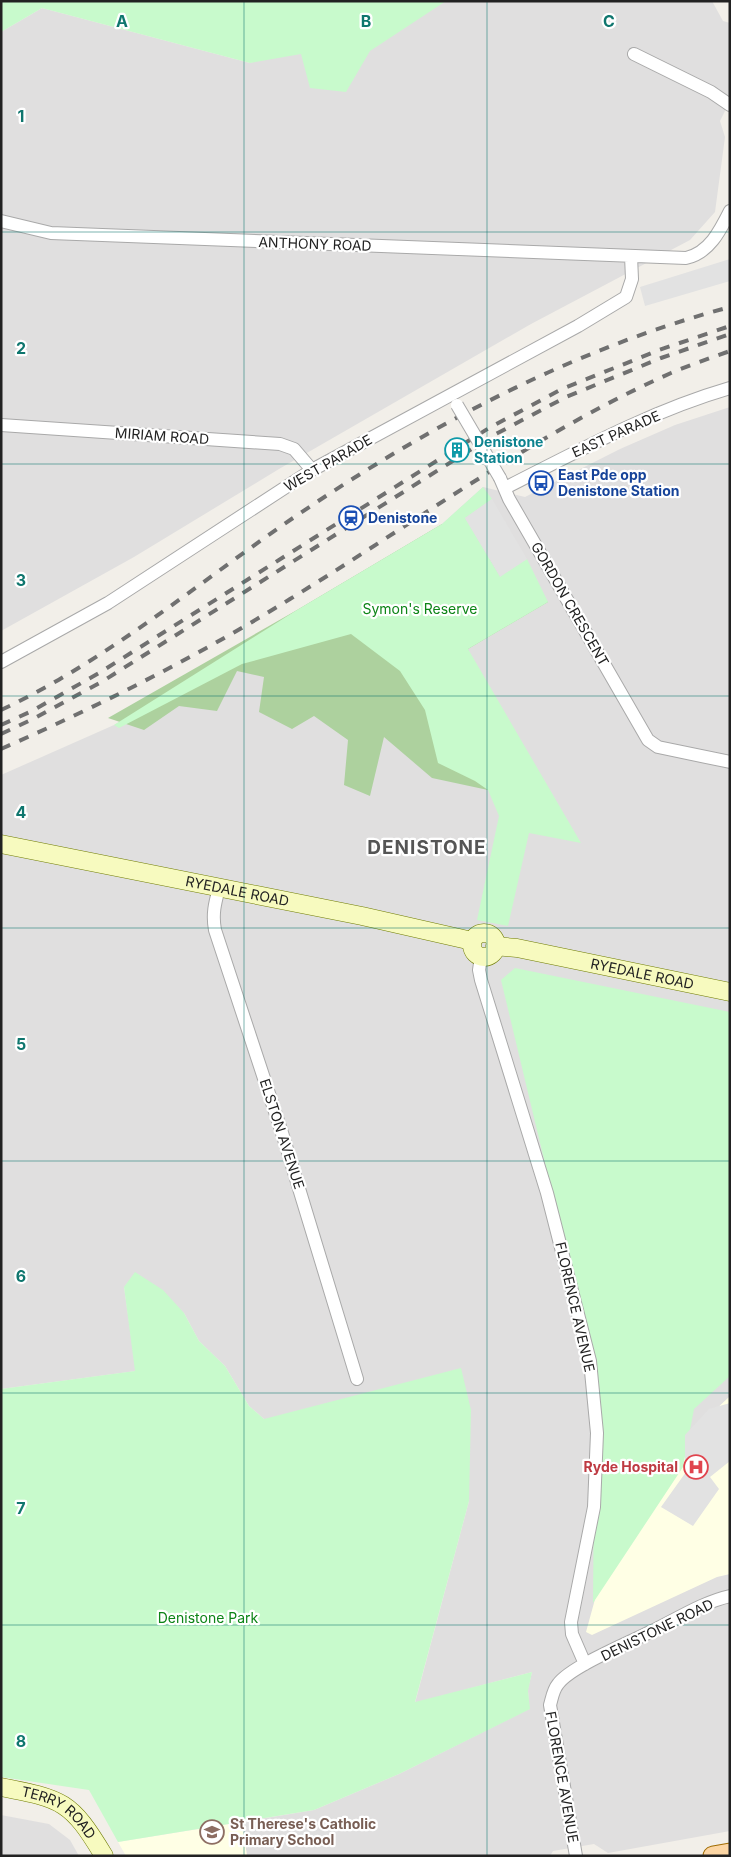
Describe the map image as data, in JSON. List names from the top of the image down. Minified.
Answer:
{"streets":{"street":["ANTHONY ROAD","EAST PARADE","MIRIAM ROAD","WEST PARADE","GORDON CRESCENT","RYEDALE ROAD","ELSTON AVENUE","FLORENCE AVENUE","DENISTONE ROAD","TERRY ROAD"]},"crossings":[["ANTHONY ROAD","WEST PARADE"],["EAST PARADE","GORDON CRESCENT"],["MIRIAM ROAD","WEST PARADE"],["WEST PARADE","GORDON CRESCENT"],["RYEDALE ROAD","ELSTON AVENUE"],["RYEDALE ROAD","FLORENCE AVENUE"],["FLORENCE AVENUE","DENISTONE ROAD"]],"districts":["DENISTONE"],"parks":["Symon's Reserve","Denistone Park"],"places":{"building":["Denistone Station"],"bus stop":["East Pde opp Denistone Station"],"station":["Denistone"],"hospital":["Ryde Hospital"],"school or university":["St Therese's Catholic Primary School"]},"grid":{"columns":["A","B","C"],"rows":["1","2","3","4","5","6","7","8"]}}
